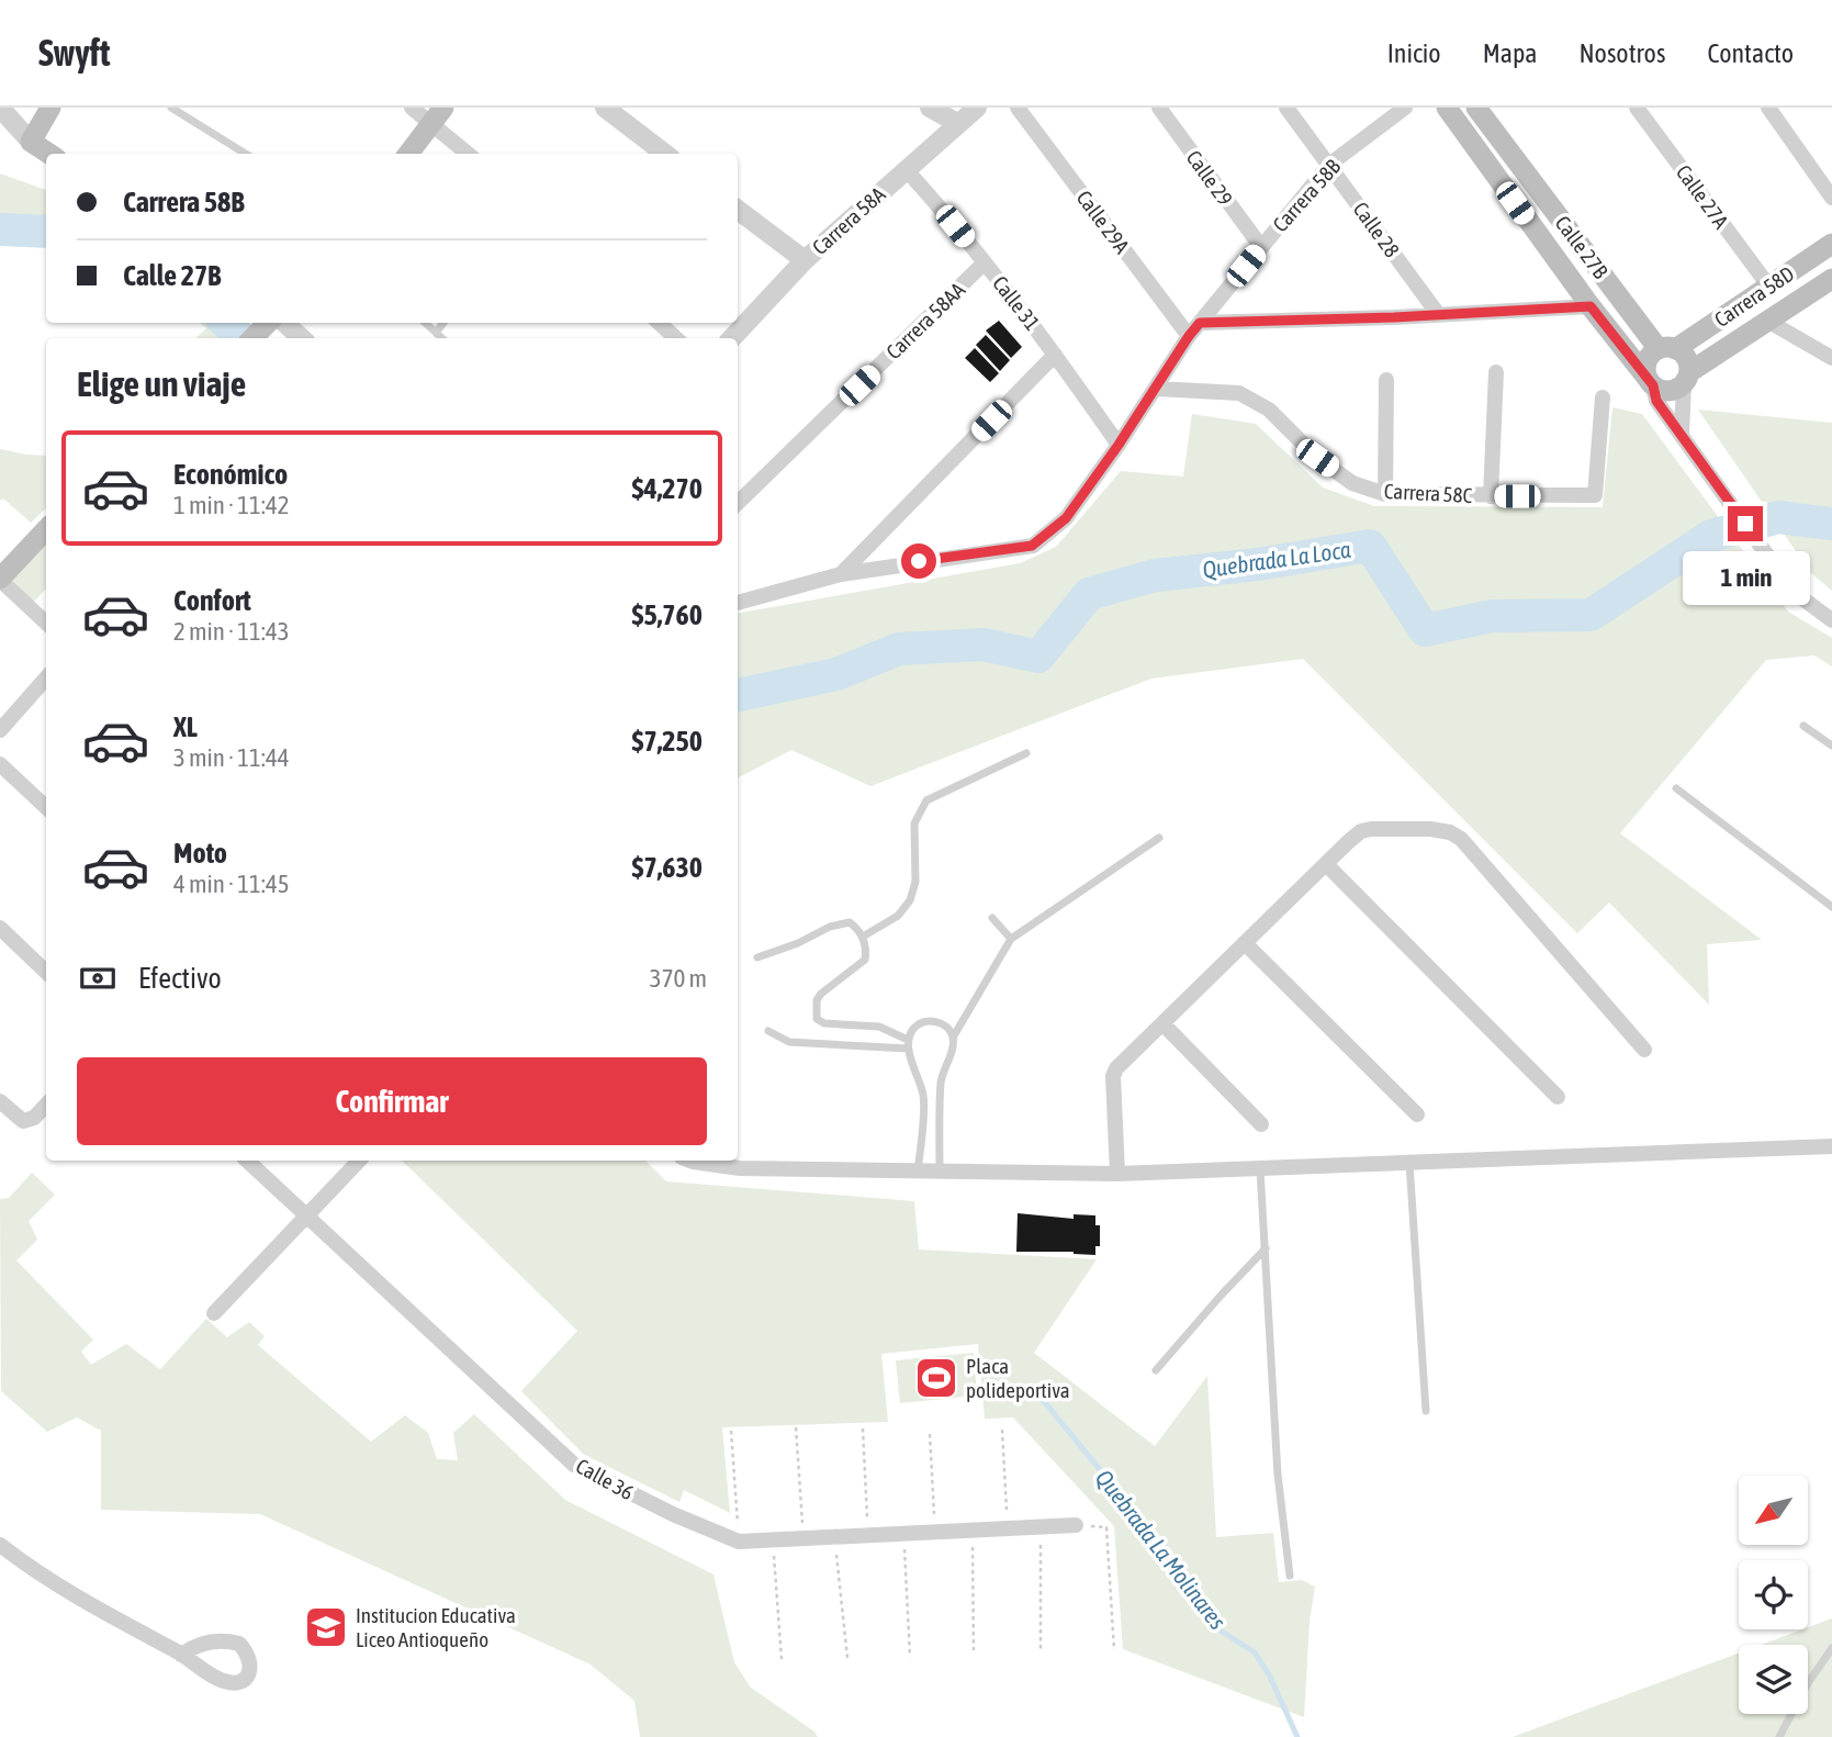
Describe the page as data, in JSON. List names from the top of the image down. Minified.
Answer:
{"streets":{"main road":["Calle 27B","Carrera 58D"],"street":["Calle 29","Carrera 58B","Calle 27A","Carrera 58A","Calle 29A","Calle 28","Calle 31","Carrera 58AA","Carrera 58C","Calle 36"]},"crossings":[["Calle 29","Carrera 58B"],["Carrera 58B","Calle 29A"],["Carrera 58B","Calle 28"],["Carrera 58B","Calle 31"],["Carrera 58B","Carrera 58C"],["Calle 27A","Carrera 58D"],["Carrera 58A","Calle 31"],["Calle 27B","Carrera 58D"],["Calle 31","Carrera 58AA"]],"water":["Quebrada La Loca","Quebrada La Molinares"],"places":{"sports":["Placa polideportiva"],"school or university":["Institucion Educativa Liceo Antioqueño"]},"north":"bottom left","page":{"header":"Swyft","nav":["Inicio","Mapa","Nosotros","Contacto"],"banner":["Carrera 58B","Calle 27B"],"heading":"Elige un viaje","list":[{"name":"Económico","note":"1 min · 11:42","value":"$4,270"},{"name":"Confort","note":"2 min · 11:43","value":"$5,760"},{"name":"XL","note":"3 min · 11:44","value":"$7,250"},{"name":"Moto","note":"4 min · 11:45","value":"$7,630"}],"bubble":"1 min","pay":["Efectivo","370 m"],"buttons":"Confirmar"}}
